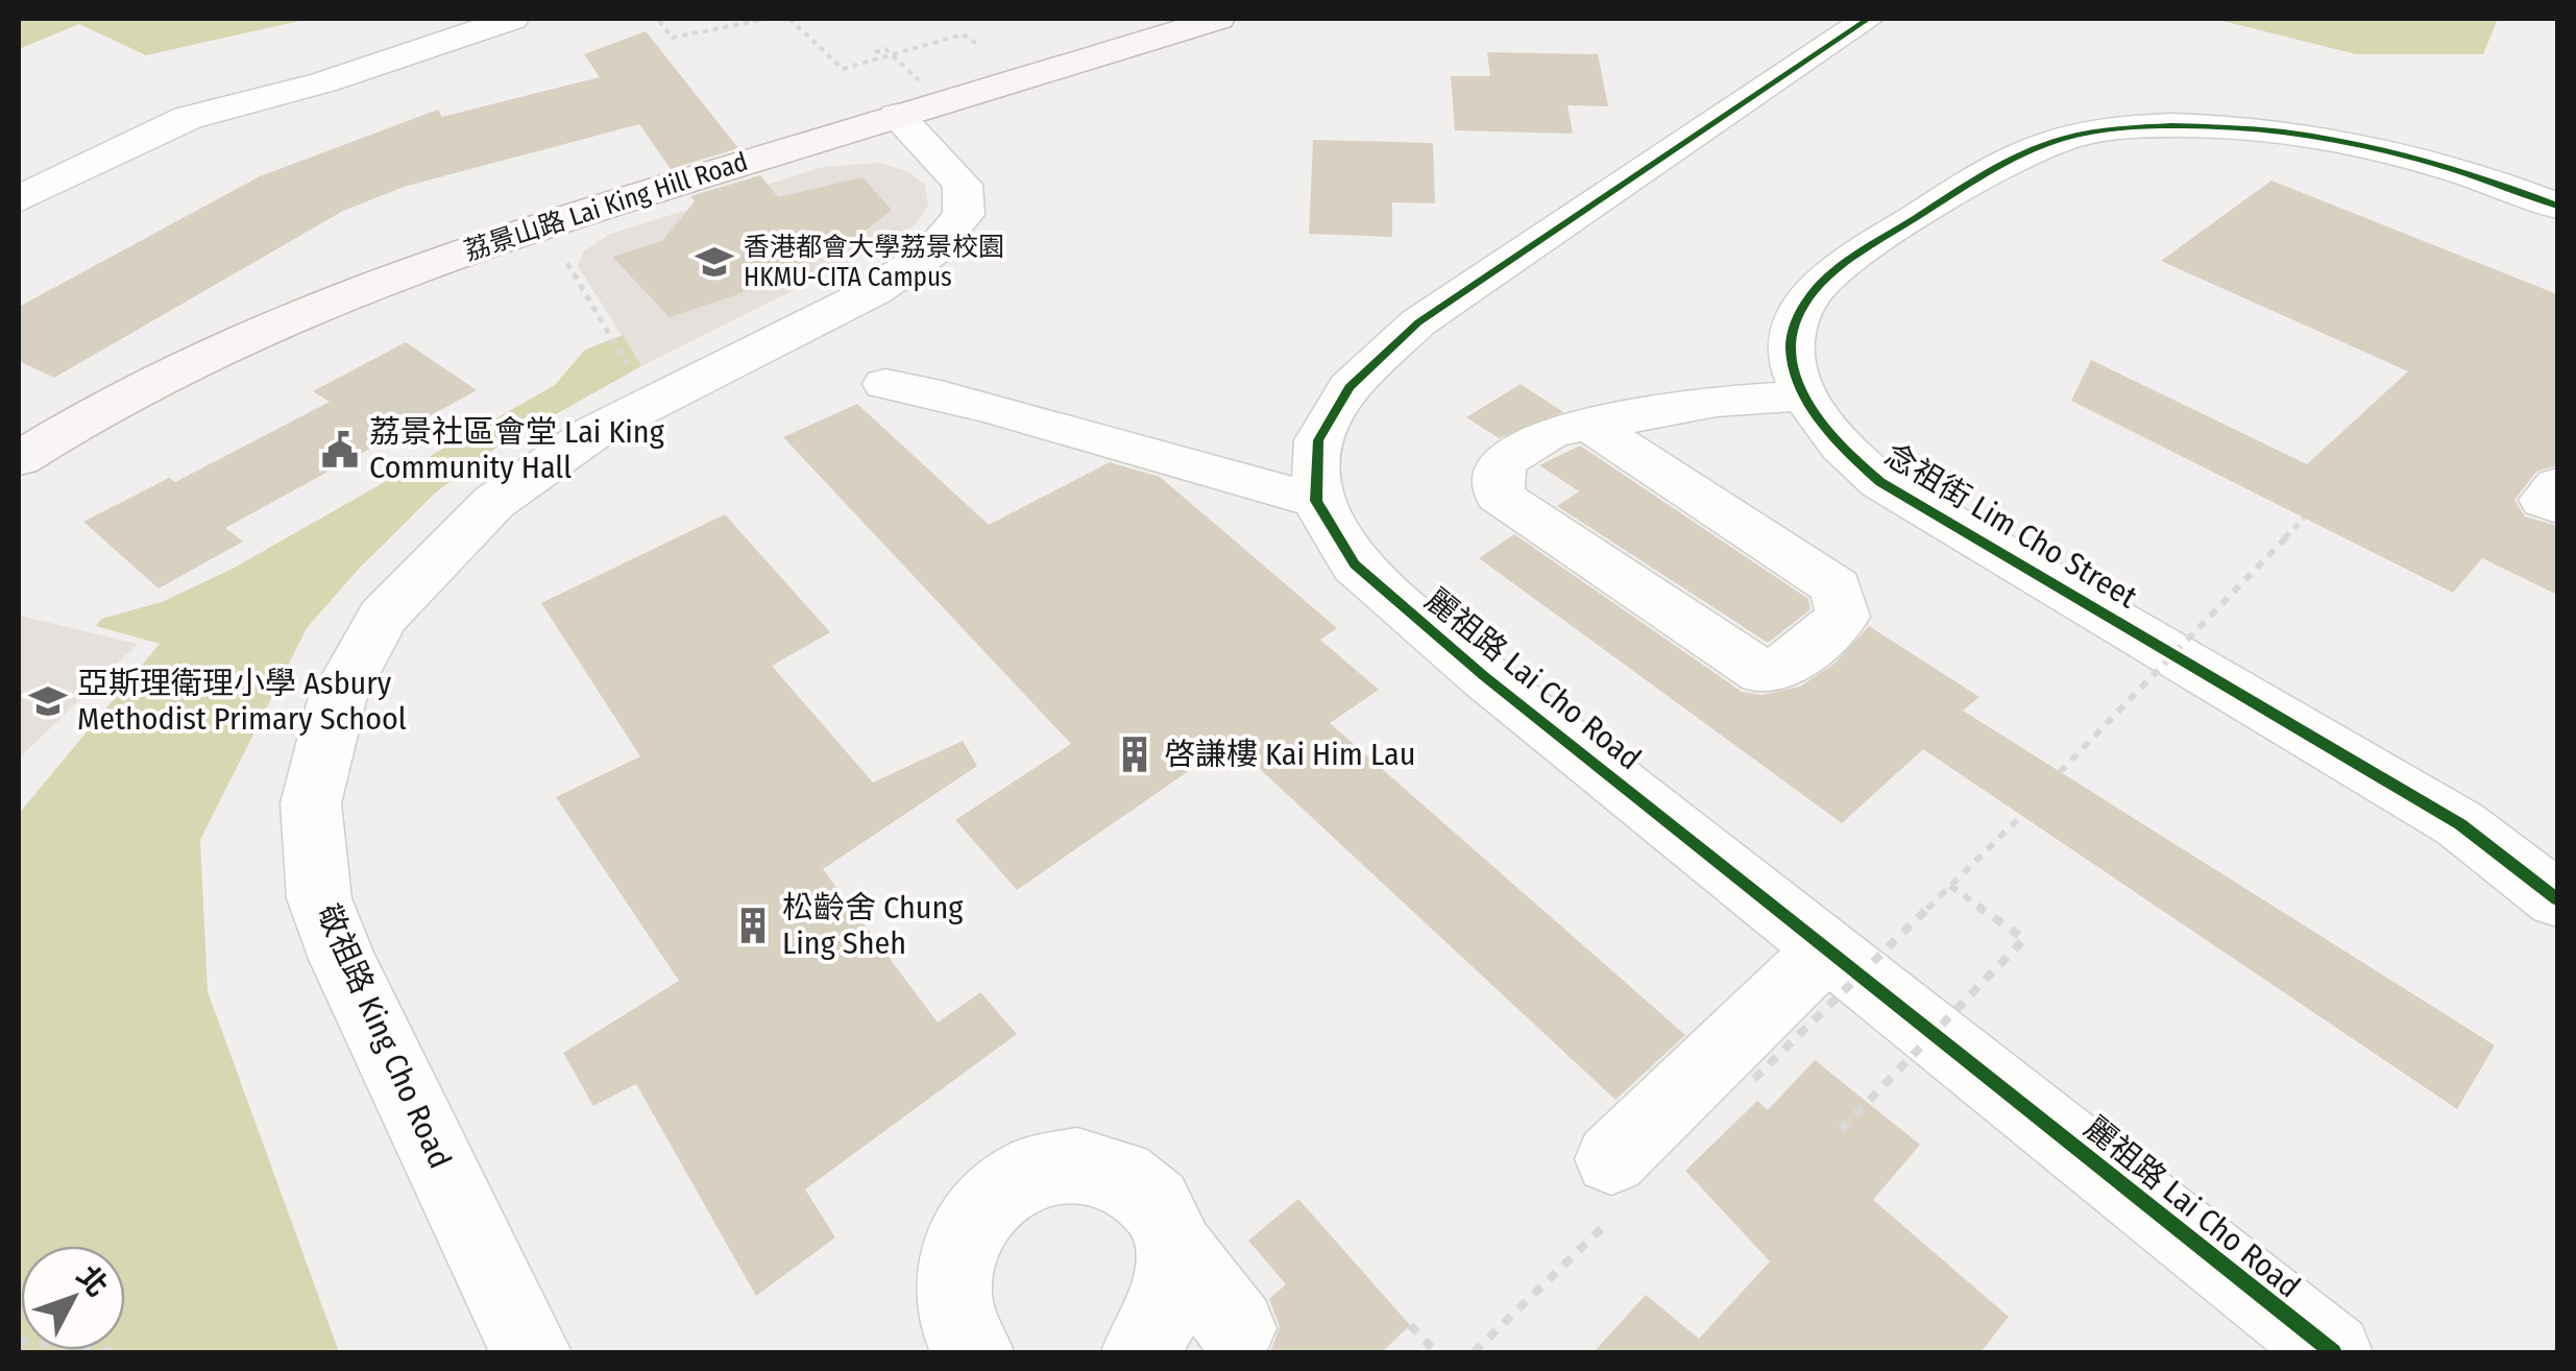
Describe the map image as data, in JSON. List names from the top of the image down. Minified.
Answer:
{"streets":{"main road":["荔景山路 Lai King Hill Road"],"street":["念祖街 Lim Cho Street","麗祖路 Lai Cho Road","敬祖路 King Cho Road"]},"crossings":[["荔景山路 Lai King Hill Road","敬祖路 King Cho Road"]],"places":{"school or university":["香港都會大學荔景校園 HKMU-CITA Campus","亞斯理衛理小學 Asbury Methodist Primary School"],"public building":["荔景社區會堂 Lai King Community Hall"],"building":["啓謙樓 Kai Him Lau","松齡舍 Chung Ling Sheh"]},"north":"top right"}
